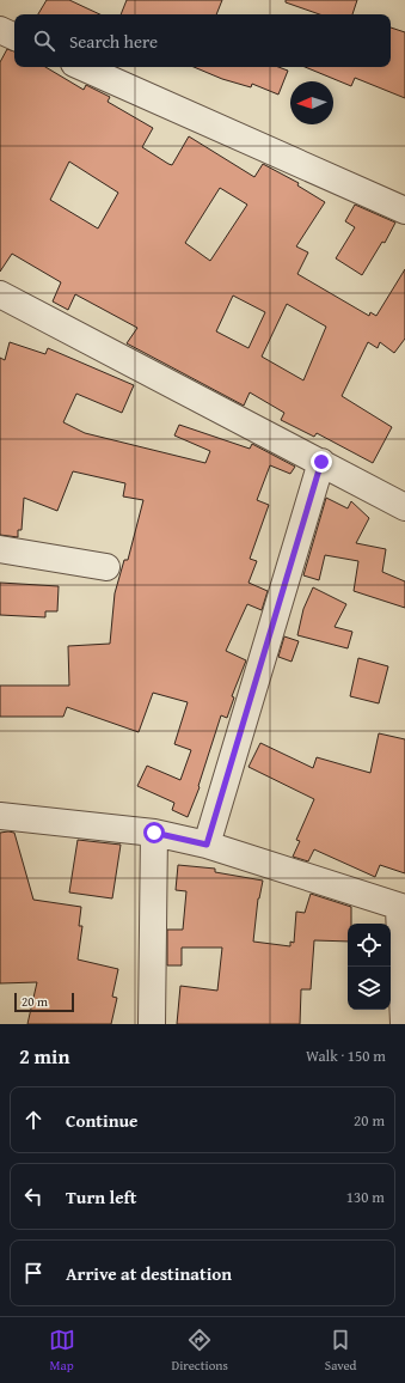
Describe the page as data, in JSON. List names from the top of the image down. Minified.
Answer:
{"scale_bar":"20 m","north":"left","page":{"search":"Search here","scale":"20 m","heading":["2 min","Walk · 150 m"],"list":[["Continue","20 m"],["Turn left","130 m"],"Arrive at destination"],"nav":["Map","Directions","Saved"]}}
